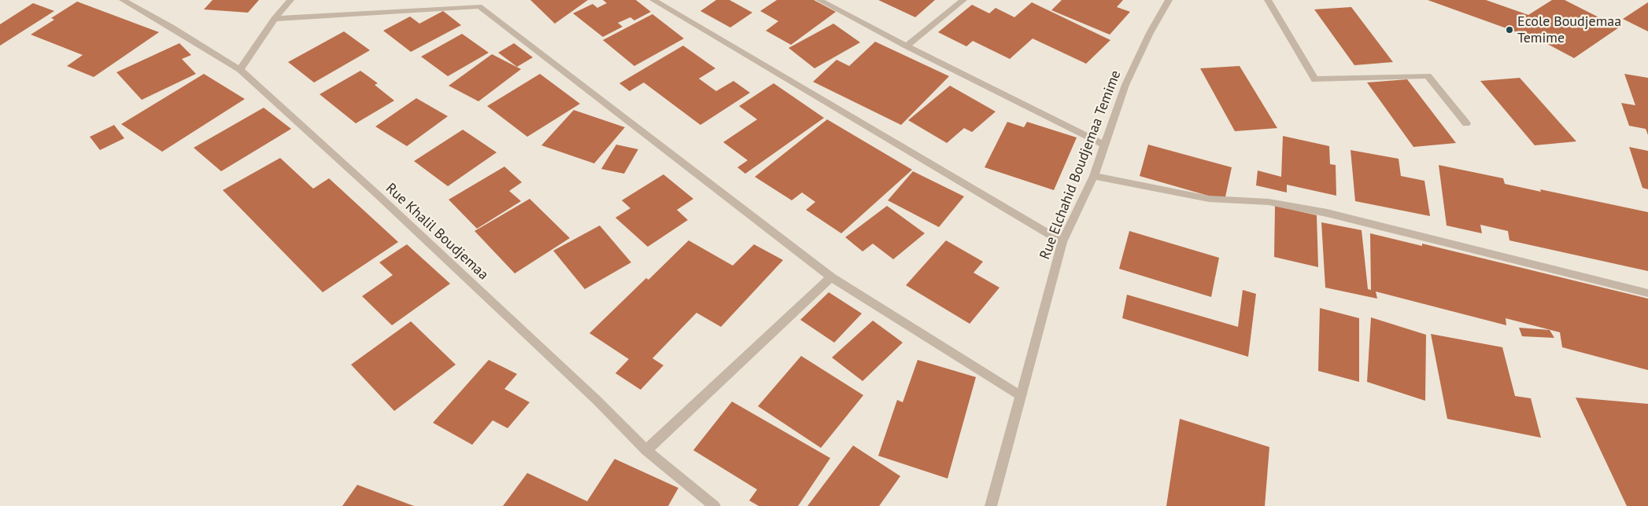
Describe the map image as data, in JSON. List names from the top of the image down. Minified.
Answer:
{"streets":{"street":["Rue Elchahid Boudjemaa Temime","Rue Khalil Boudjemaa"]},"places":["Ecole Boudjemaa Temime"]}
